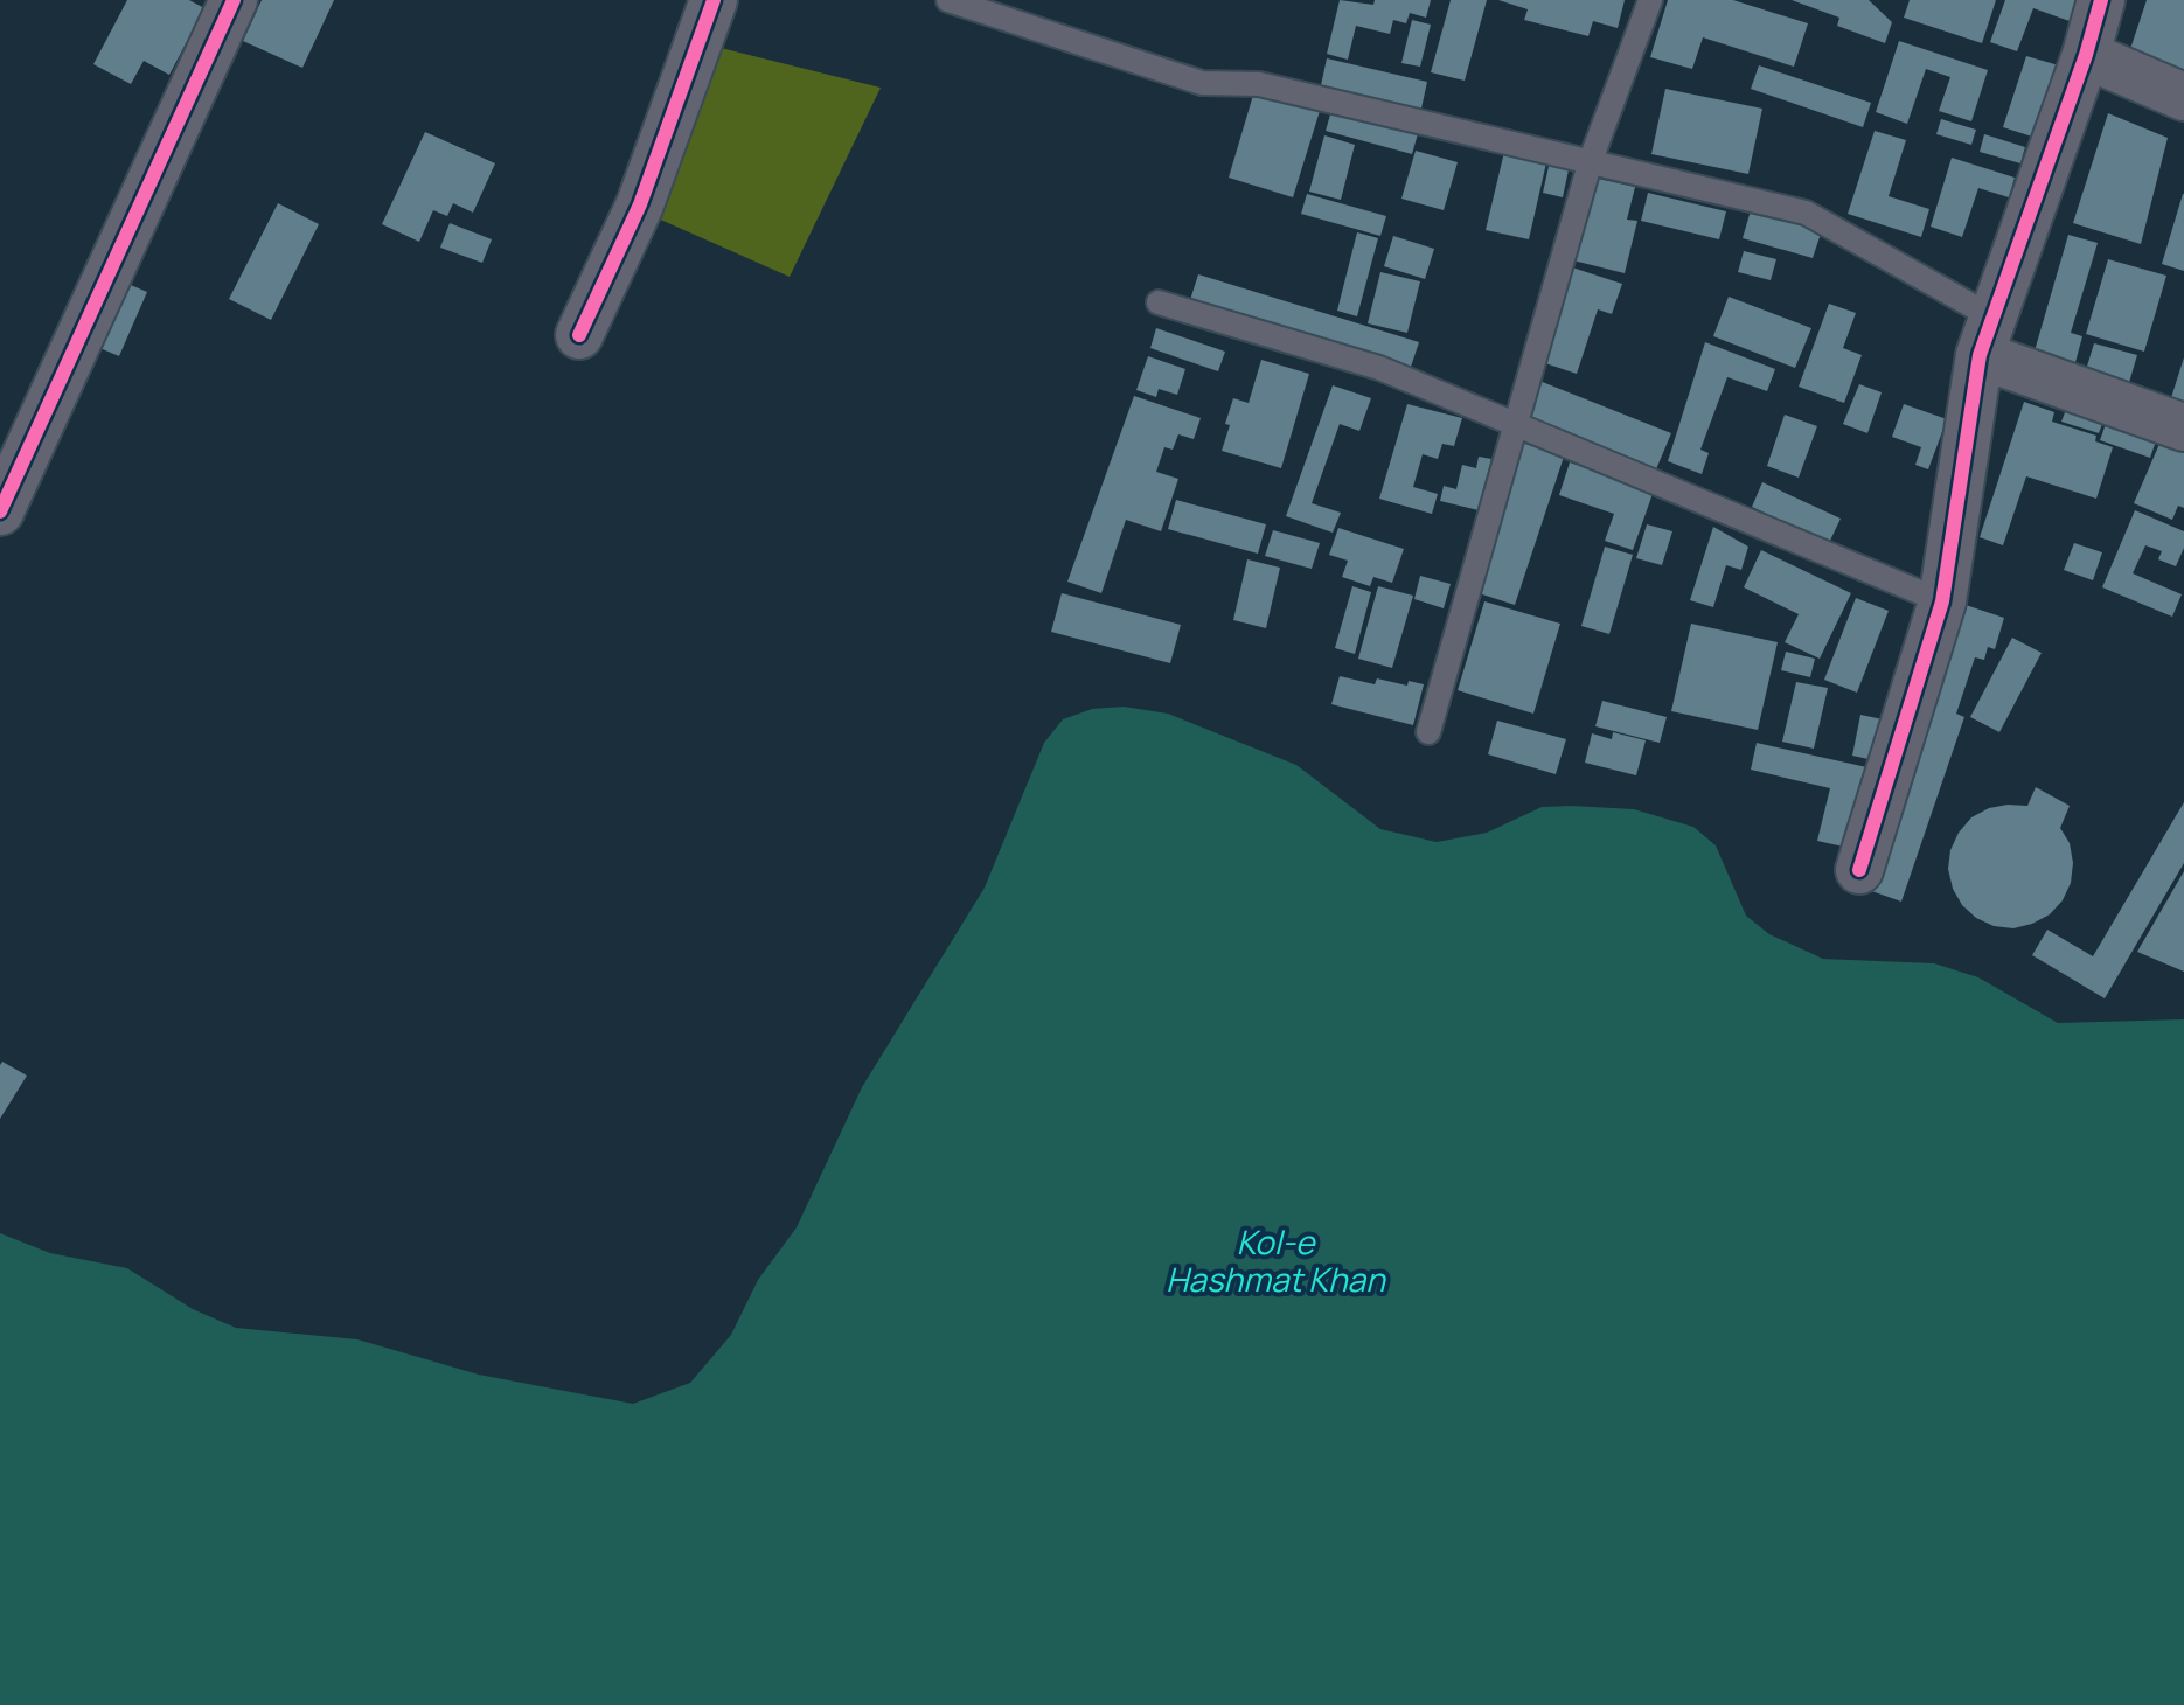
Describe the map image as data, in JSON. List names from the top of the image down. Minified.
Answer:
{"water":["Kol-e Hashmat Khan"]}
